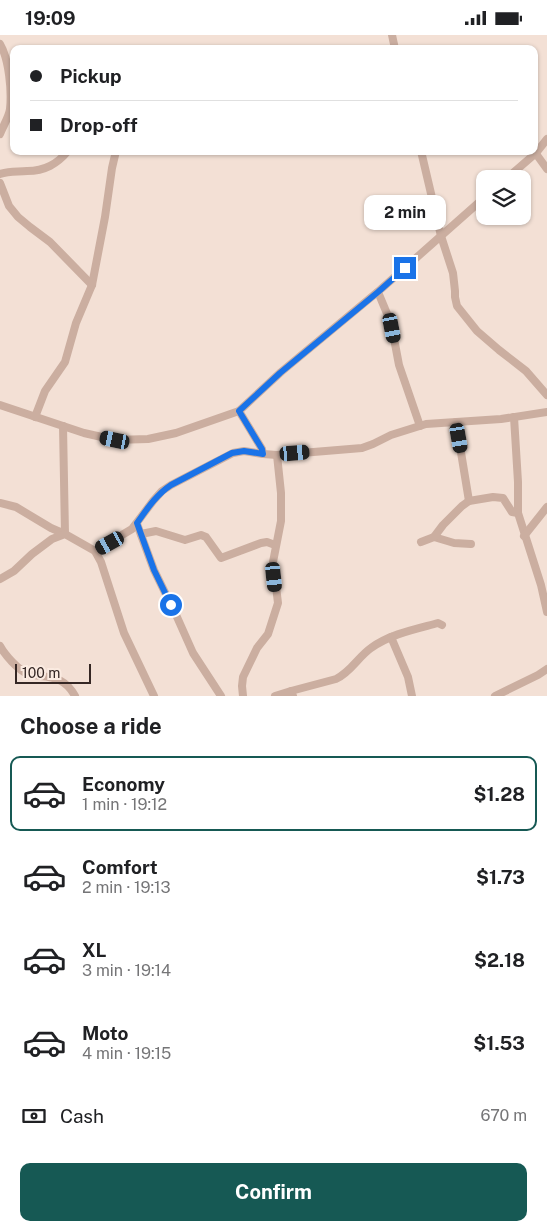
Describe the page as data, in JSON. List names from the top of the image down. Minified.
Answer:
{"scale_bar":"100 m","page":{"status":"19:09","banner":["Pickup","Drop-off"],"bubble":"2 min","scale":"100 m","heading":"Choose a ride","list":[{"name":"Economy","note":"1 min · 19:12","value":"$1.28"},{"name":"Comfort","note":"2 min · 19:13","value":"$1.73"},{"name":"XL","note":"3 min · 19:14","value":"$2.18"},{"name":"Moto","note":"4 min · 19:15","value":"$1.53"}],"pay":["Cash","670 m"],"buttons":"Confirm"}}
